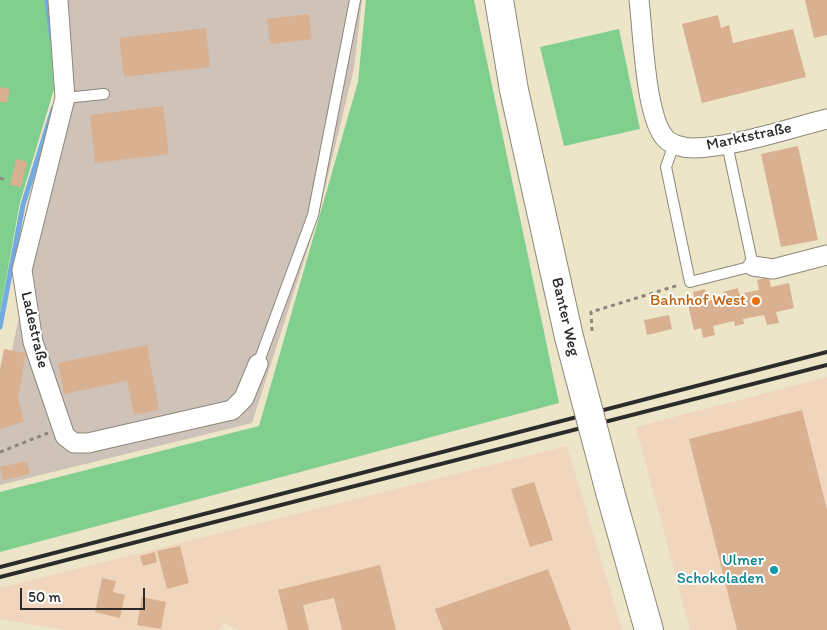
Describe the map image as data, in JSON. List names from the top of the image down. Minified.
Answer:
{"streets":{"street":["Marktstraße","Banter Weg","Ladestraße"]},"places":["Bahnhof West","Ulmer Schokoladen"],"scale_bar":"50 m"}
